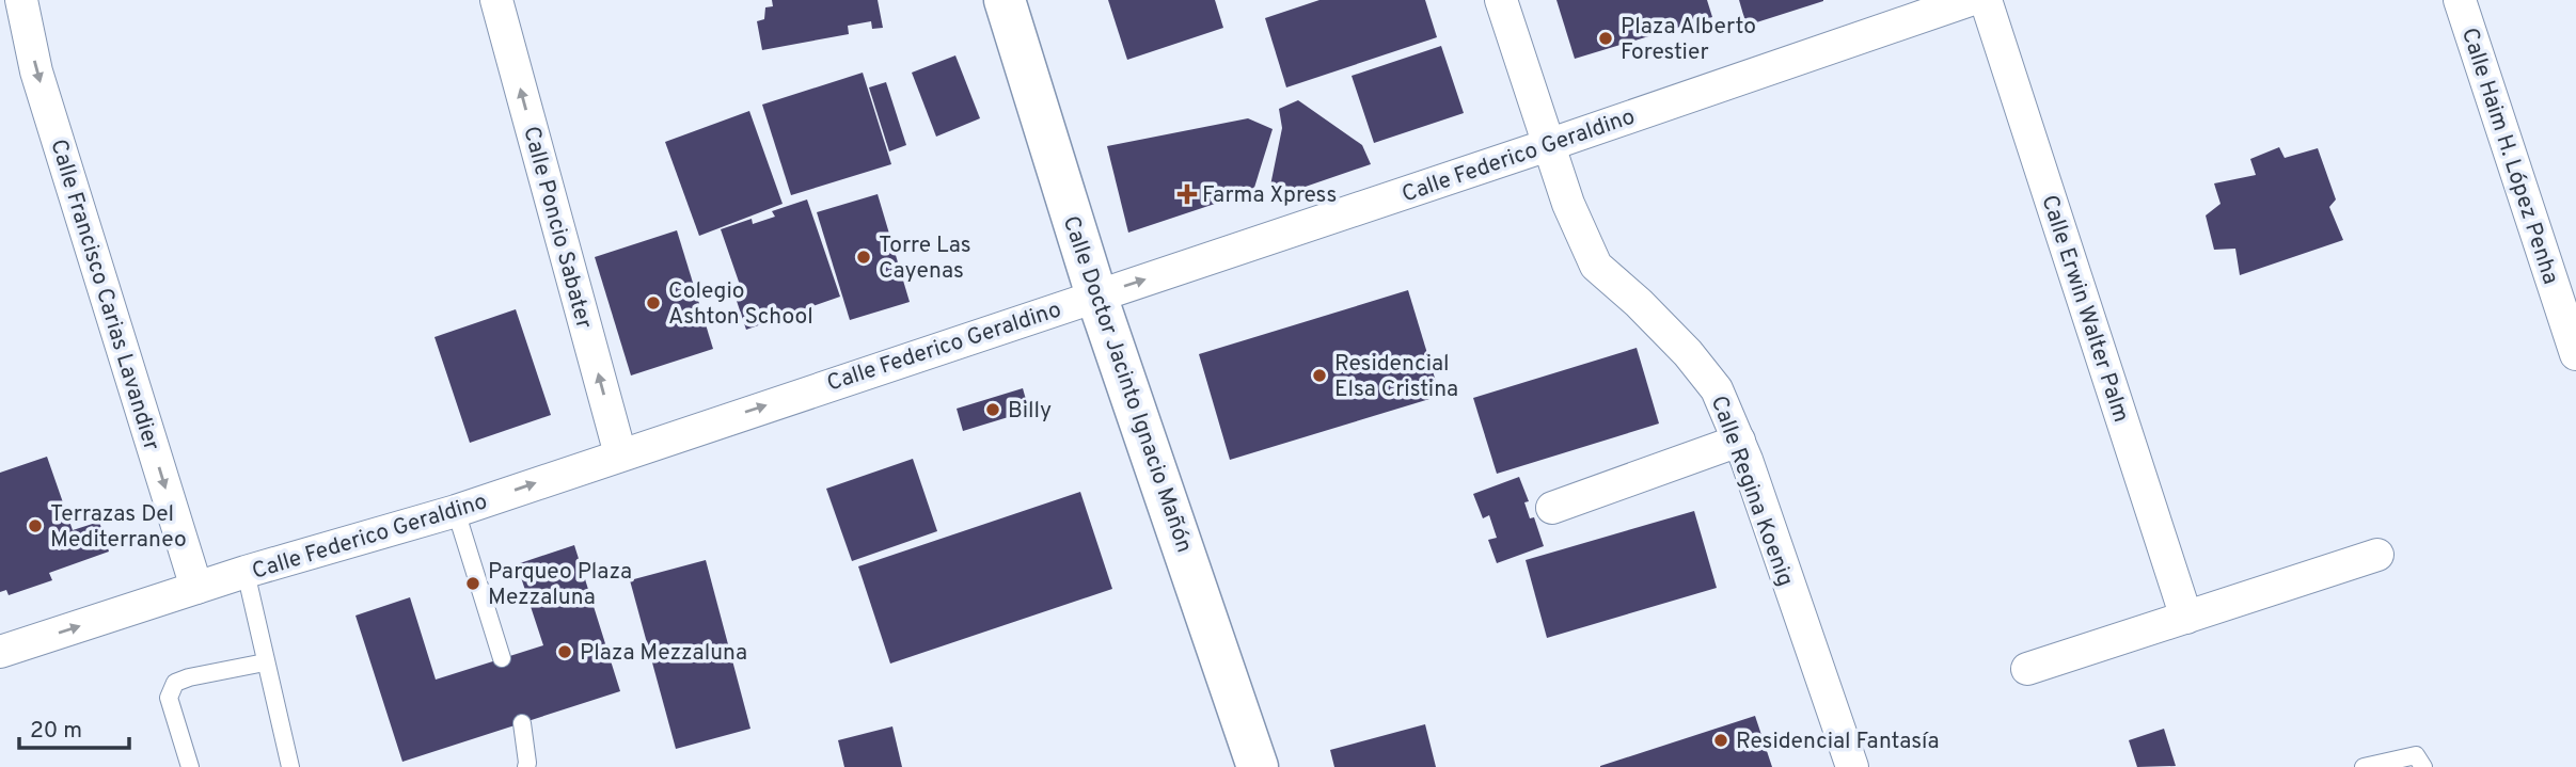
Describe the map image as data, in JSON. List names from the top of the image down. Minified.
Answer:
{"streets":{"street":["Calle Federico Geraldino","Calle Haim H. López Penha","Calle Poncio Sabater","Calle Francisco Carias Lavandier","Calle Erwin Walter Palm","Calle Doctor Jacinto Ignacio Mañón","Calle Regina Koenig"]},"crossings":[["Calle Federico Geraldino","Calle Poncio Sabater"],["Calle Federico Geraldino","Calle Francisco Carias Lavandier"],["Calle Federico Geraldino","Calle Doctor Jacinto Ignacio Mañón"],["Calle Federico Geraldino","Calle Regina Koenig"]],"one_way":["Calle Federico Geraldino","Calle Poncio Sabater","Calle Francisco Carias Lavandier"],"places":{"other":["Plaza Alberto Forestier","Torre Las Cayenas","Colegio Ashton School","Residencial Elsa Cristina","Billy","Terrazas Del Mediterraneo","Parqueo Plaza Mezzaluna","Plaza Mezzaluna","Residencial Fantasía"],"health":["Farma Xpress"]},"scale_bar":"20 m"}
